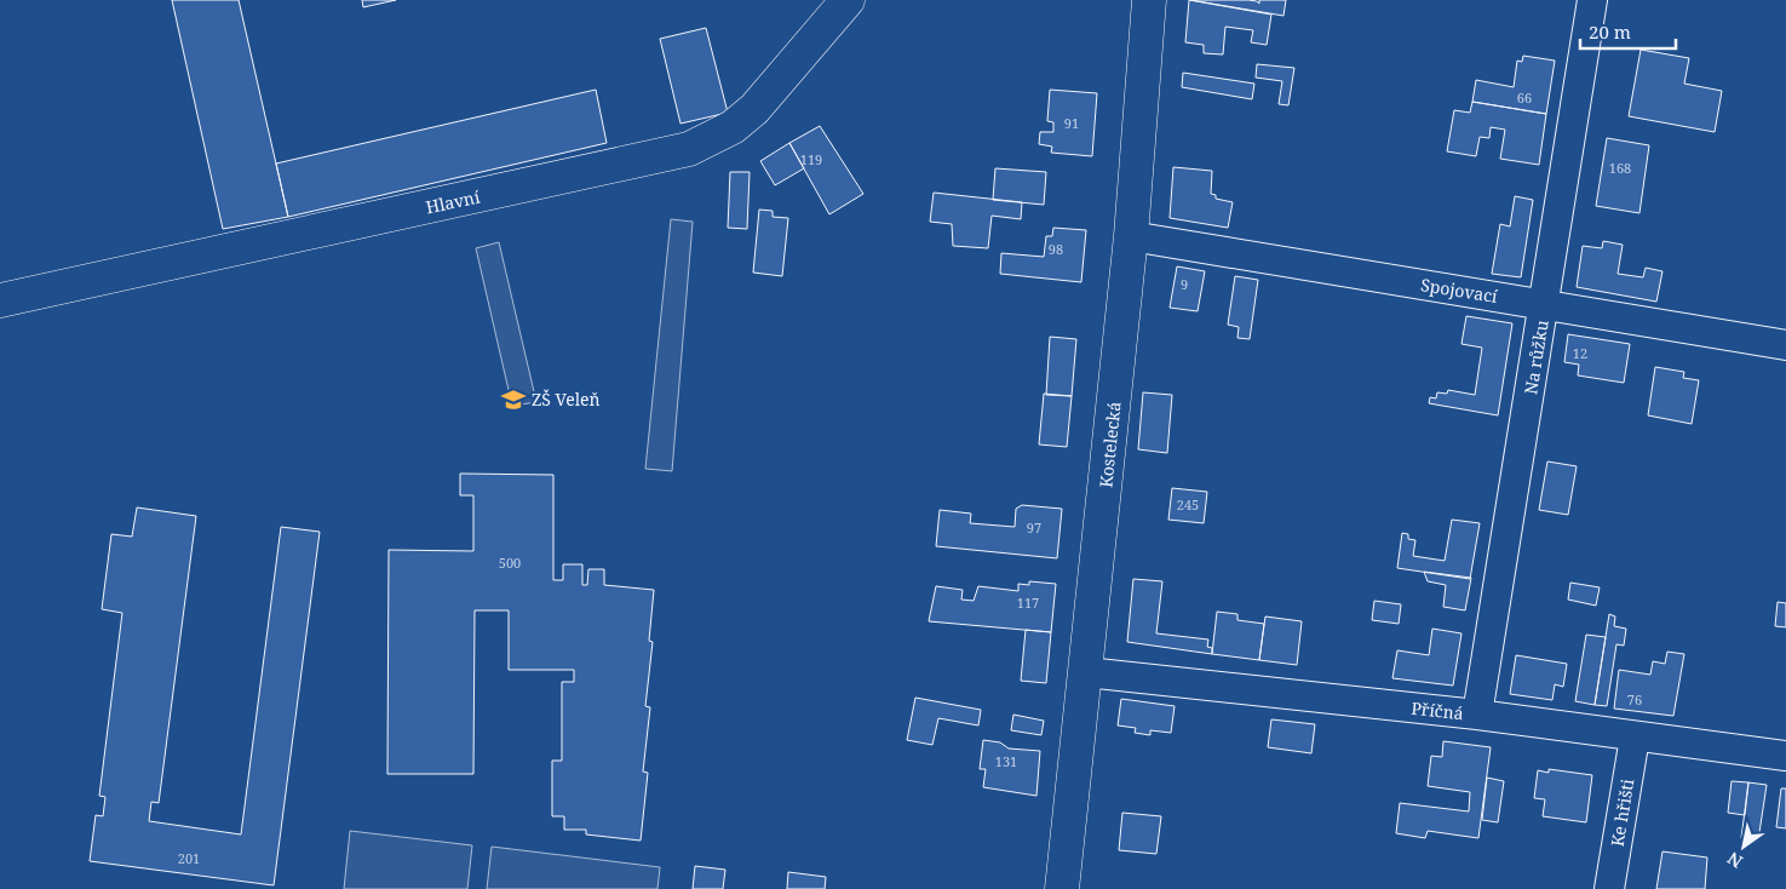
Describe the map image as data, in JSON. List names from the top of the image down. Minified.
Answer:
{"streets":{"street":["Hlavní","Spojovací","Na růžku","Kostelecká","Příčná","Ke hřišti"]},"crossings":[["Spojovací","Na růžku"],["Spojovací","Kostelecká"],["Na růžku","Příčná"],["Kostelecká","Příčná"],["Příčná","Ke hřišti"]],"places":{"school or university":["ZŠ Veleň"]},"house_numbers":["66","91","119","168","98","9","12","245","97","500","117","76","131","201"],"scale_bar":"20 m","north":"bottom left"}
